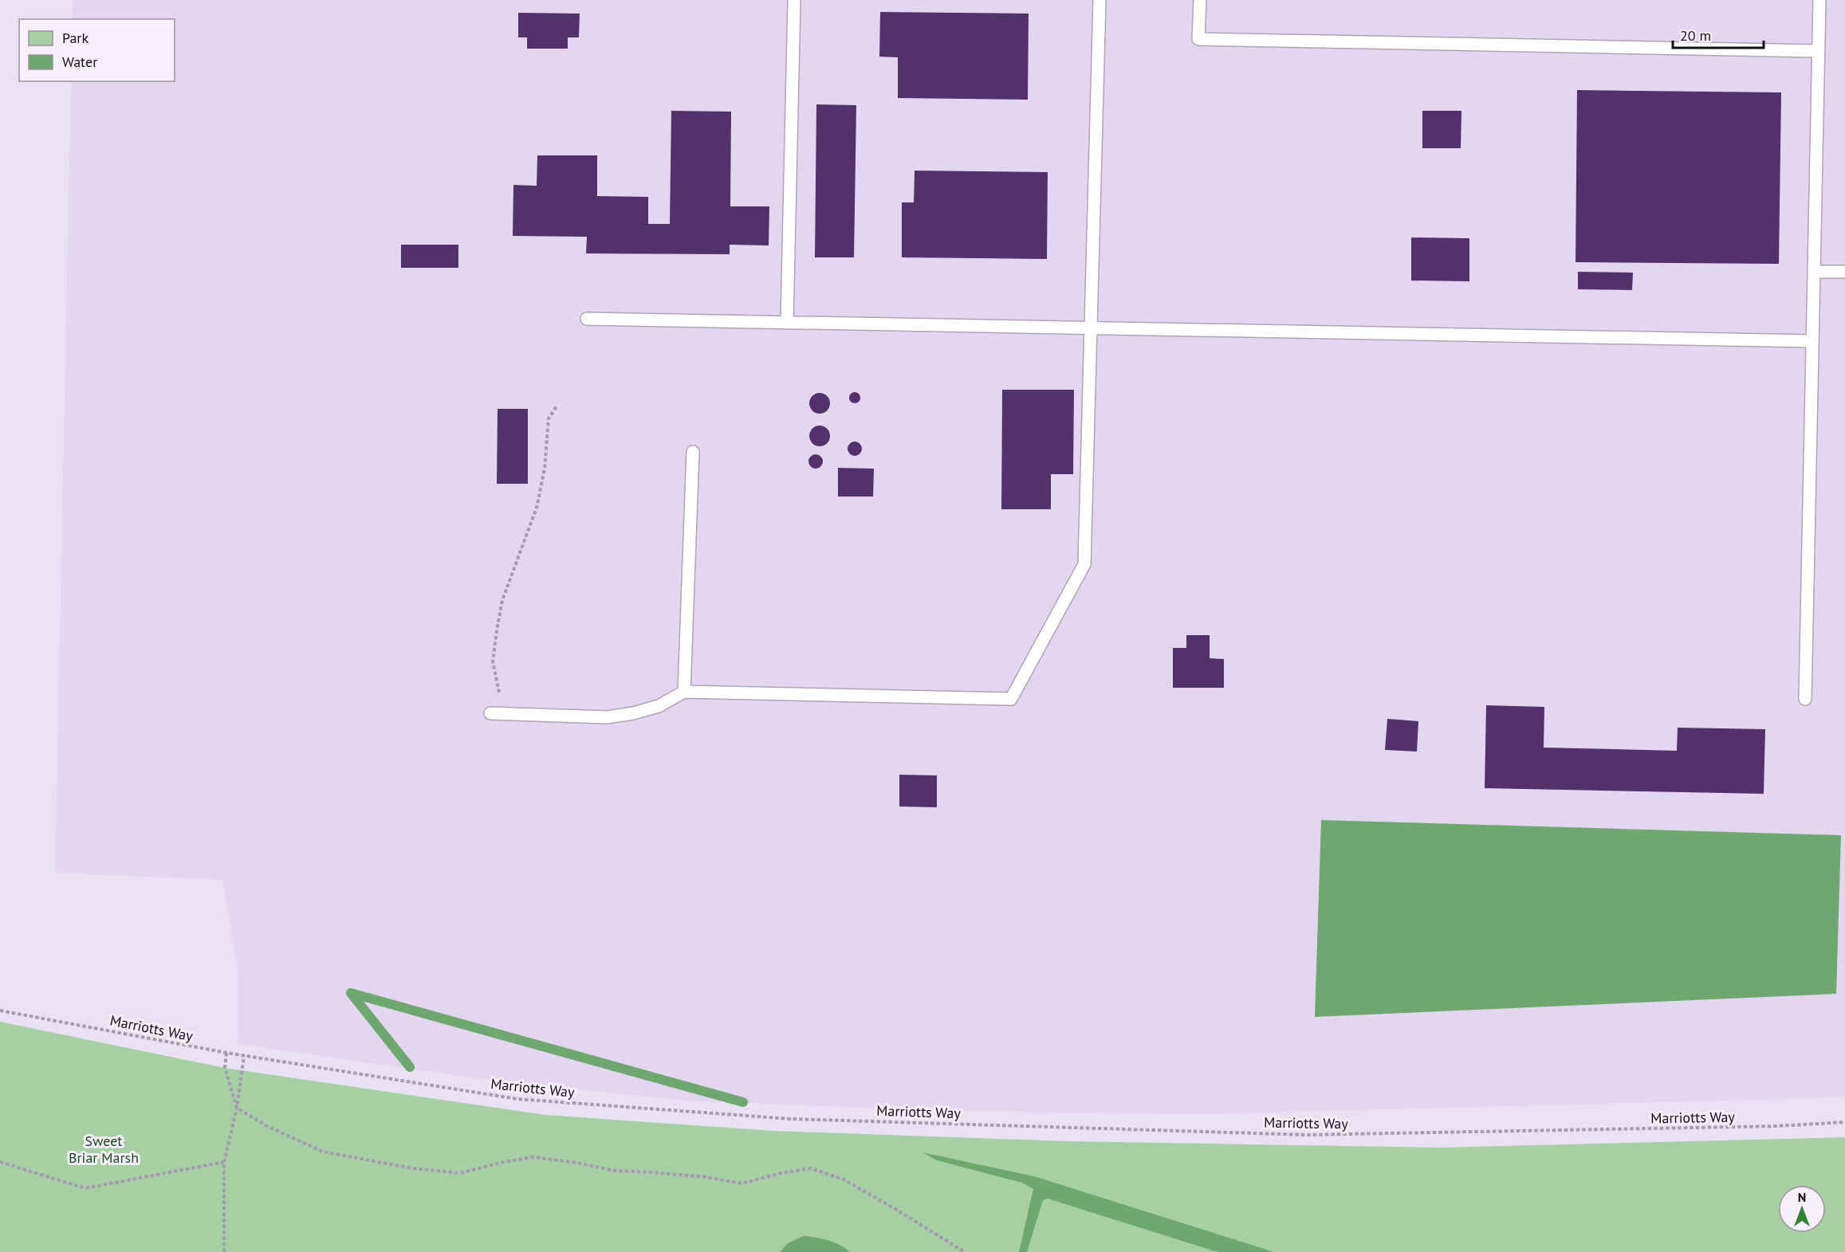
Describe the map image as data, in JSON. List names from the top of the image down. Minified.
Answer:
{"streets":{"path":["Marriotts Way"]},"parks":["Sweet Briar Marsh"],"legend":["Park","Water"],"scale_bar":"20 m","north":"top"}
